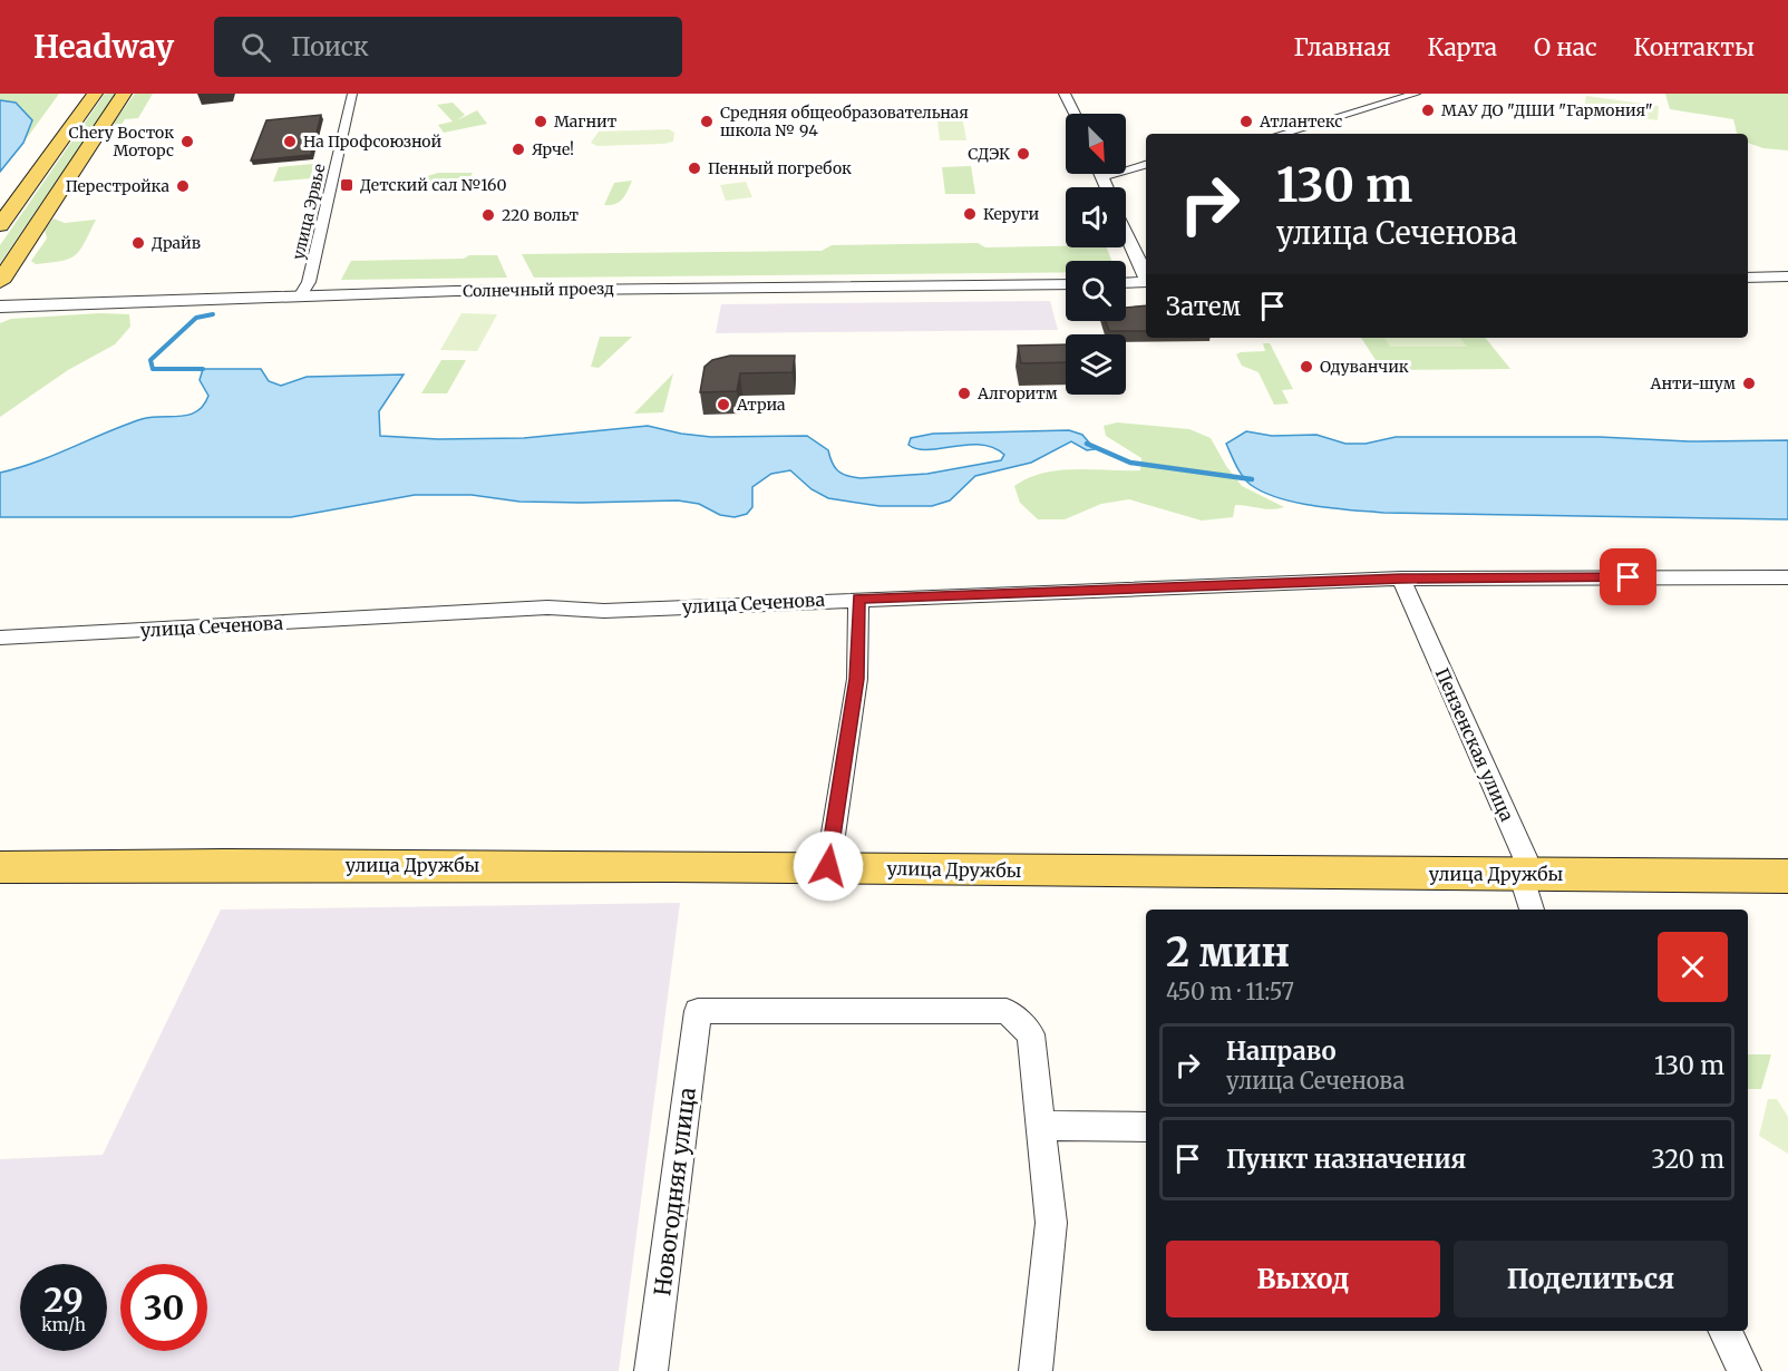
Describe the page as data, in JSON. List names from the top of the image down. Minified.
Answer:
{"streets":{"main road":["улица Дружбы"],"street":["улица Эрвье","Солнечный проезд","улица Сеченова","Пензенская улица","Новогодняя улица"]},"crossings":[["улица Эрвье","Солнечный проезд"],["улица Сеченова","Пензенская улица"],["Пензенская улица","улица Дружбы"]],"places":{"other":["МАУ ДО \"ДШИ \"Гармония\"","Магнит","Средняя общеобразовательная школа № 94","Атлантекс","Chery Восток Моторс","На Профсоюзной","Ярче!","СДЭК","Пенный погребок","Перестройка","Керуги","220 вольт","Драйв","Одуванчик","Анти-шум","Алгоритм","Атриа"],"transit":["Детский сал №160"]},"north":"bottom right","page":{"header":"Headway","search":"Поиск","nav":["Главная","Карта","О нас","Контакты"],"turn":["130 m","улица Сеченова"],"then":"Затем","heading":["2 мин","450 m · 11:57"],"list":[{"name":"Направо","note":"улица Сеченова","value":"130 m"},{"name":"Пункт назначения","value":"320 m"}],"buttons":["Выход","Поделиться"],"speed":"29 km/h","limit":"30"}}
